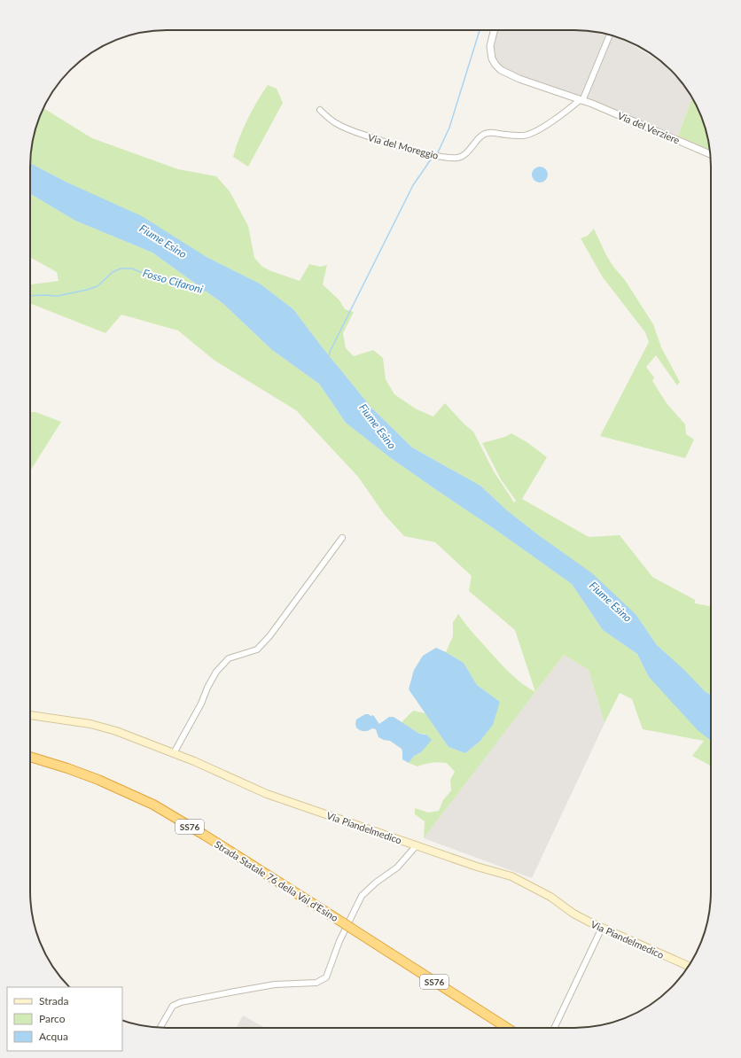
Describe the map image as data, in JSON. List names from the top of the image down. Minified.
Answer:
{"streets":{"highway":["SS76","Strada Statale 76 della Val d'Esino"],"main road":["Via Piandelmedico"],"street":["Via del Verziere","Via del Moreggio"]},"crossings":[["Via del Verziere","Via del Moreggio"]],"water":["Fiume Esino","Fosso Cifaroni"],"legend":["Strada","Parco","Acqua"]}
